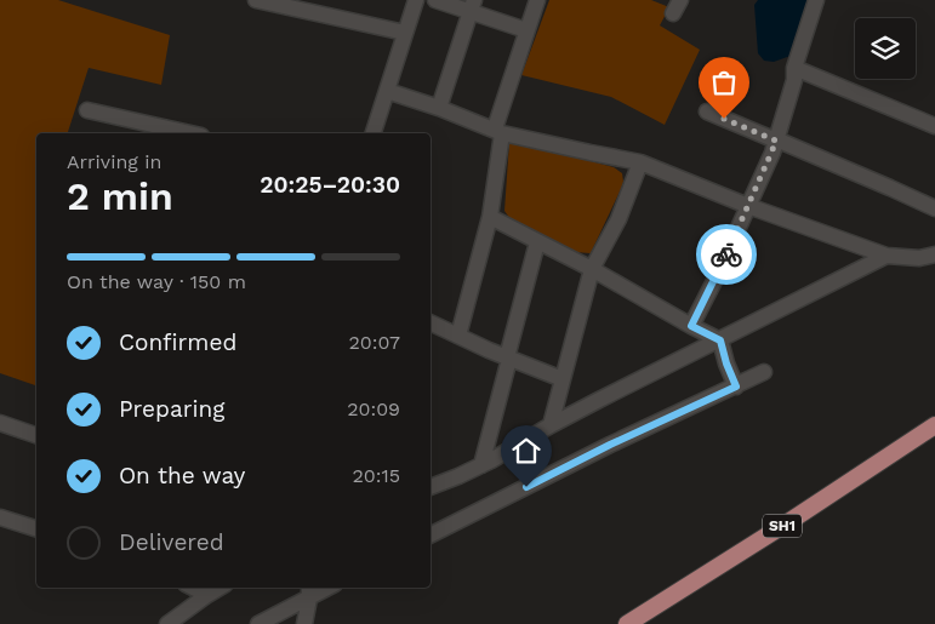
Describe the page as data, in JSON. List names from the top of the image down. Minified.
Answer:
{"streets":{"main road":["SH1"]},"page":{"heading":["2 min","Arriving in","20:25–20:30"],"bar":"On the way · 150 m","list":[["Confirmed","20:07"],["Preparing","20:09"],["On the way","20:15"],"Delivered"]}}
